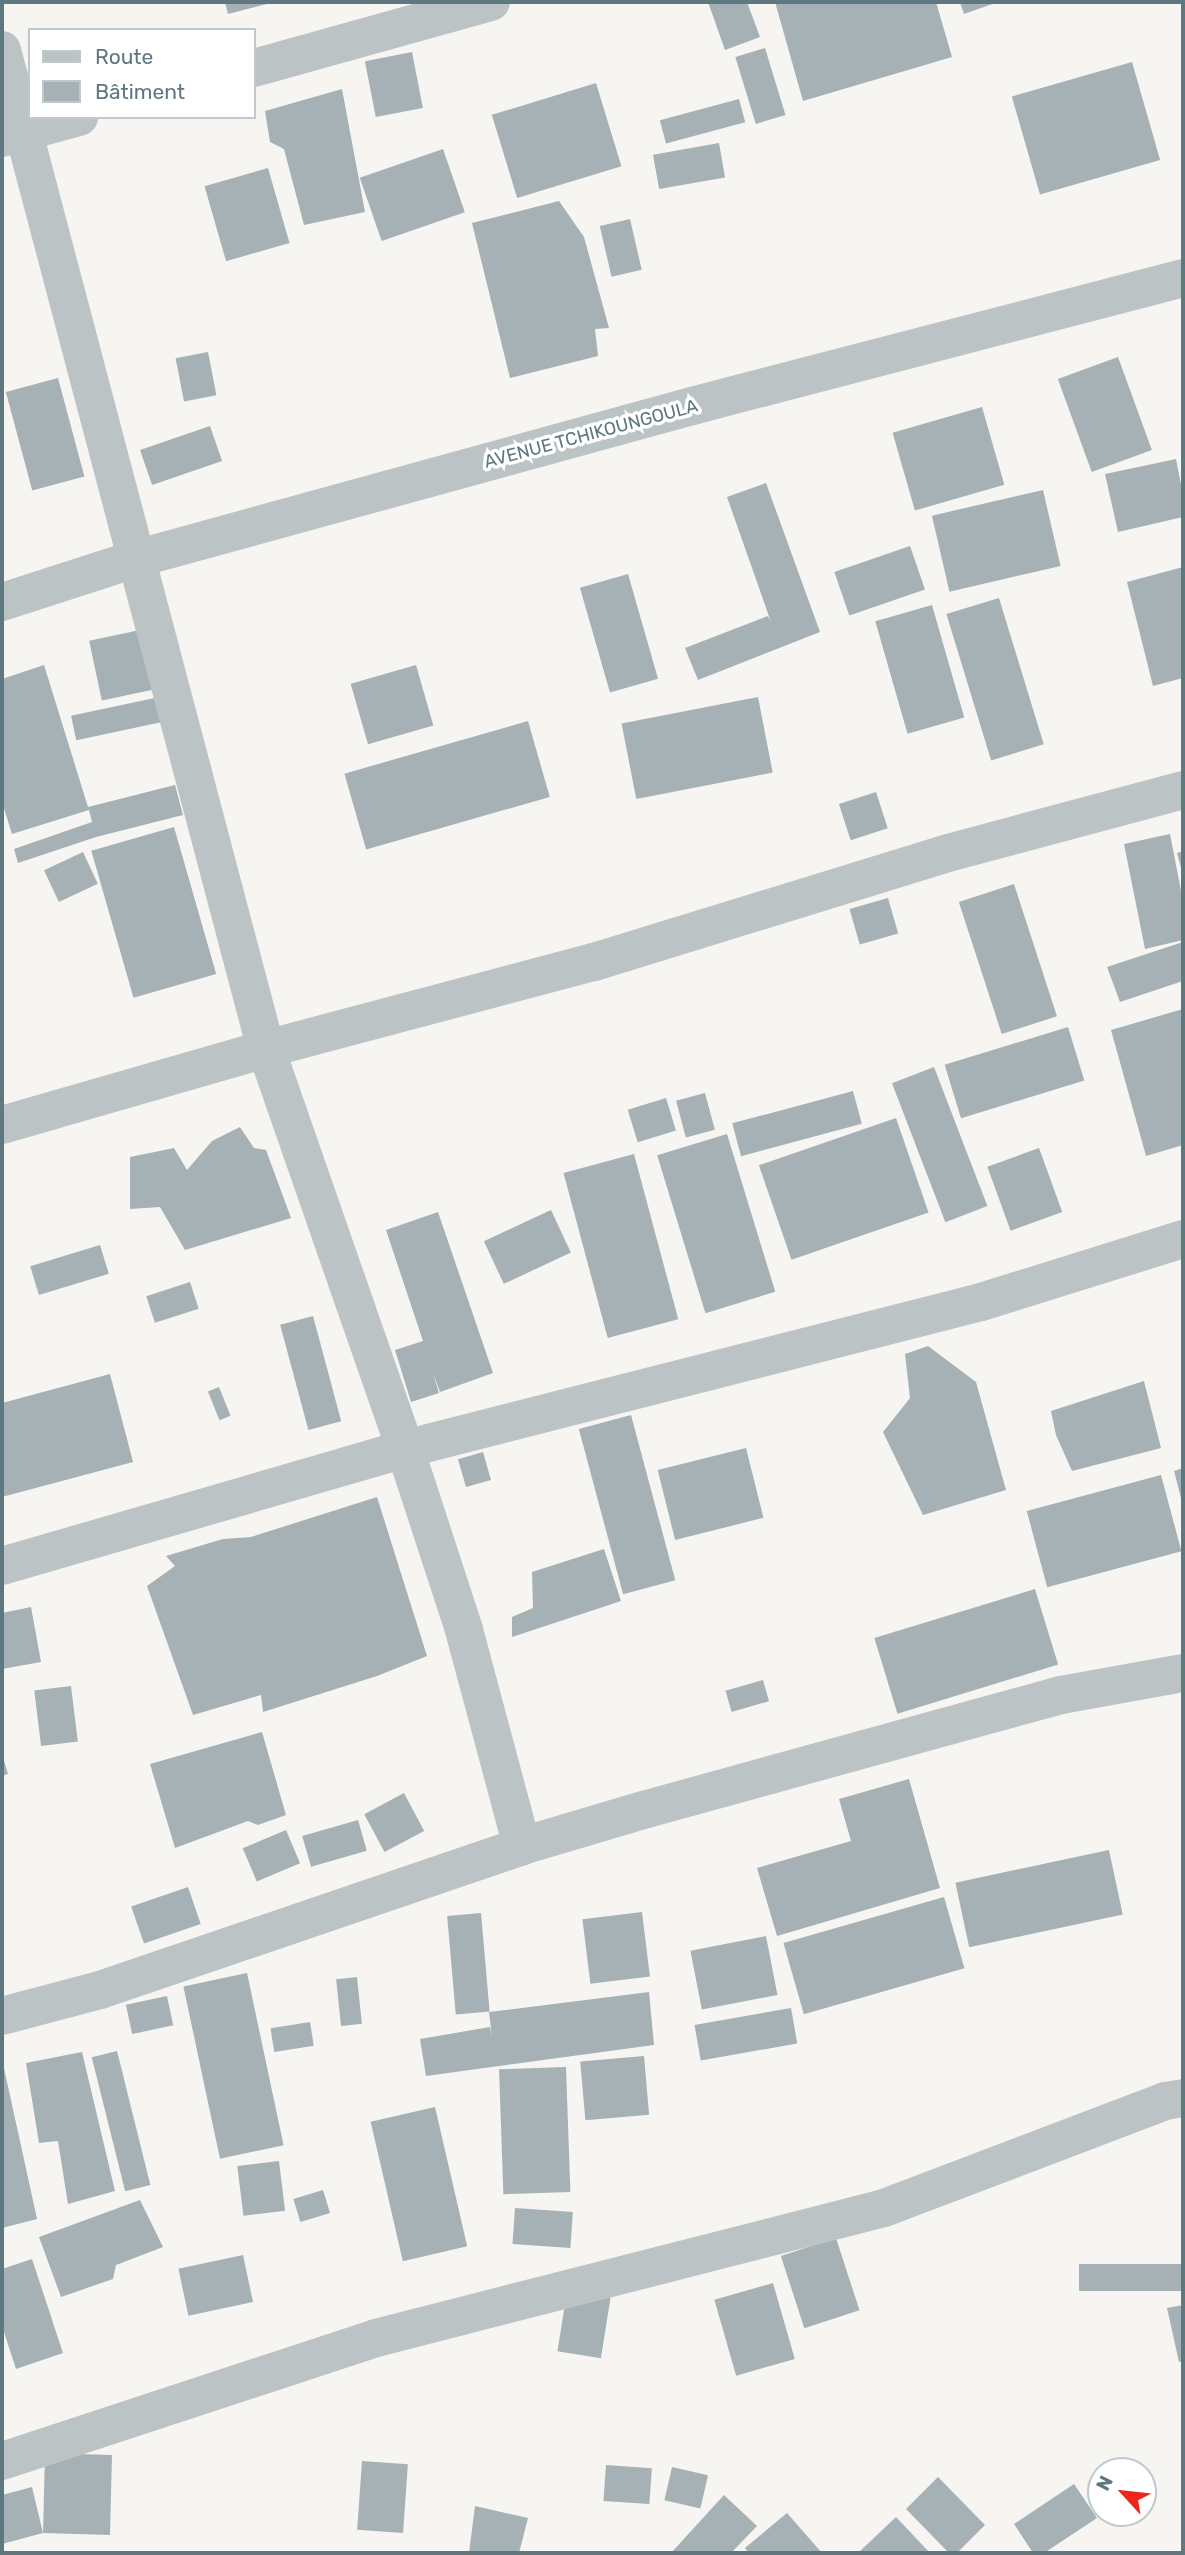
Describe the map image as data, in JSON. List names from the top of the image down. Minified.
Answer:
{"streets":{"street":["AVENUE TCHIKOUNGOULA"]},"legend":["Route","Bâtiment"],"north":"top left"}
